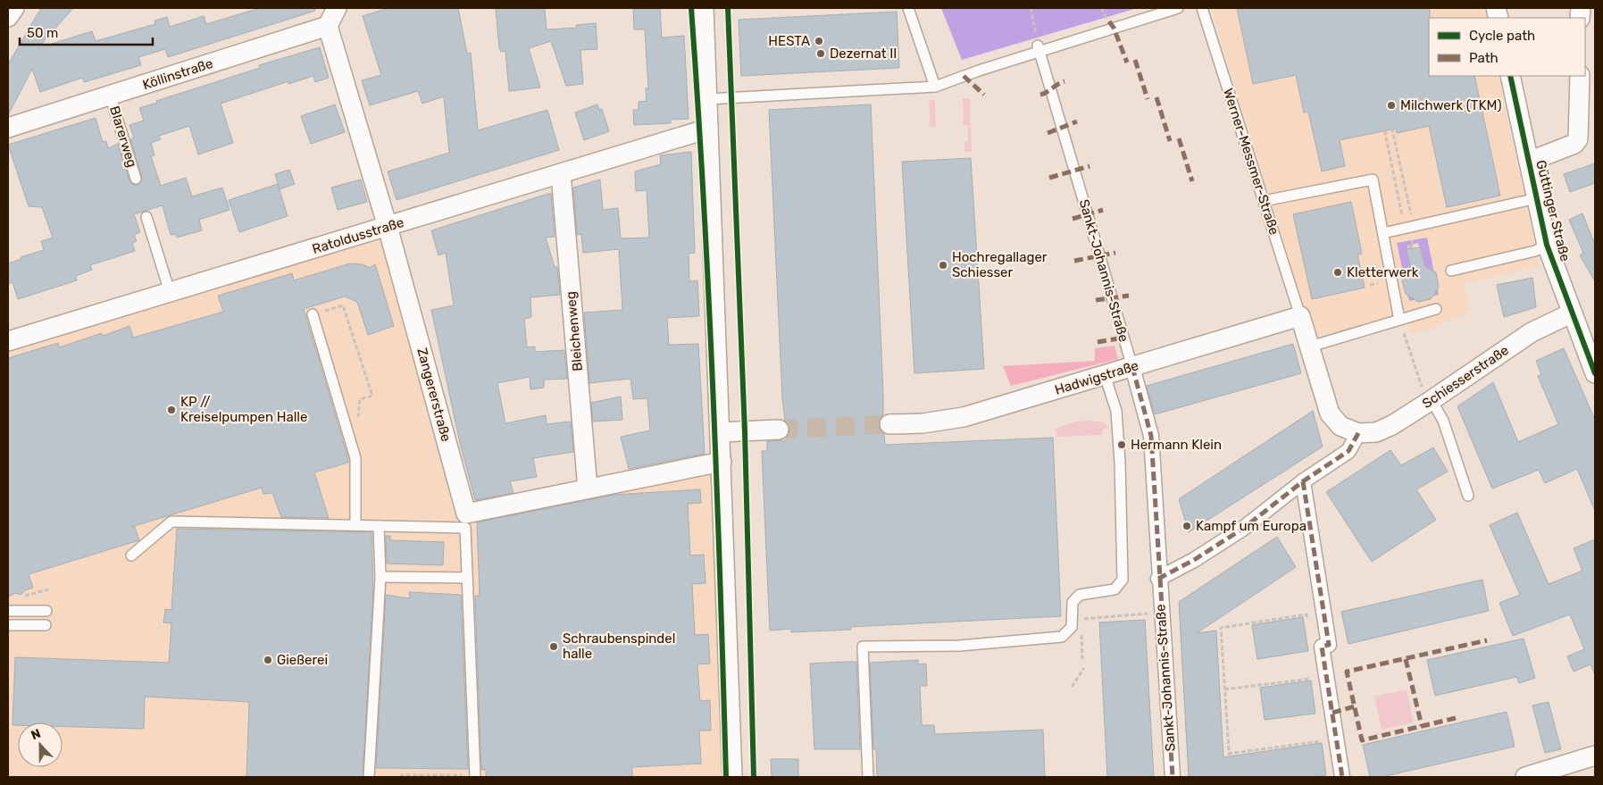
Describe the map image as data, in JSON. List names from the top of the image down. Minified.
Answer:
{"streets":{"street":["Köllinstraße","Güttinger Straße","Ratoldusstraße","Sankt-Johannis-Straße","Bleichenweg","Schiesserstraße","Hadwigstraße","Zangererstraße"],"lane":["Blarerweg","Werner-Messmer-Straße"]},"crossings":[["Köllinstraße","Blarerweg"],["Köllinstraße","Zangererstraße"],["Werner-Messmer-Straße","Hadwigstraße"],["Güttinger Straße","Schiesserstraße"],["Ratoldusstraße","Bleichenweg"],["Ratoldusstraße","Zangererstraße"],["Sankt-Johannis-Straße","Hadwigstraße"],["Bleichenweg","Zangererstraße"]],"places":["HESTA","Dezernat II","Milchwerk (TKM)","Hochregallager Schiesser","Kletterwerk","KP // Kreiselpumpen Halle","Hermann Klein","Kampf um Europa","Schraubenspindel halle","Gießerei"],"legend":["Cycle path","Path"],"scale_bar":"50 m","north":"top"}
